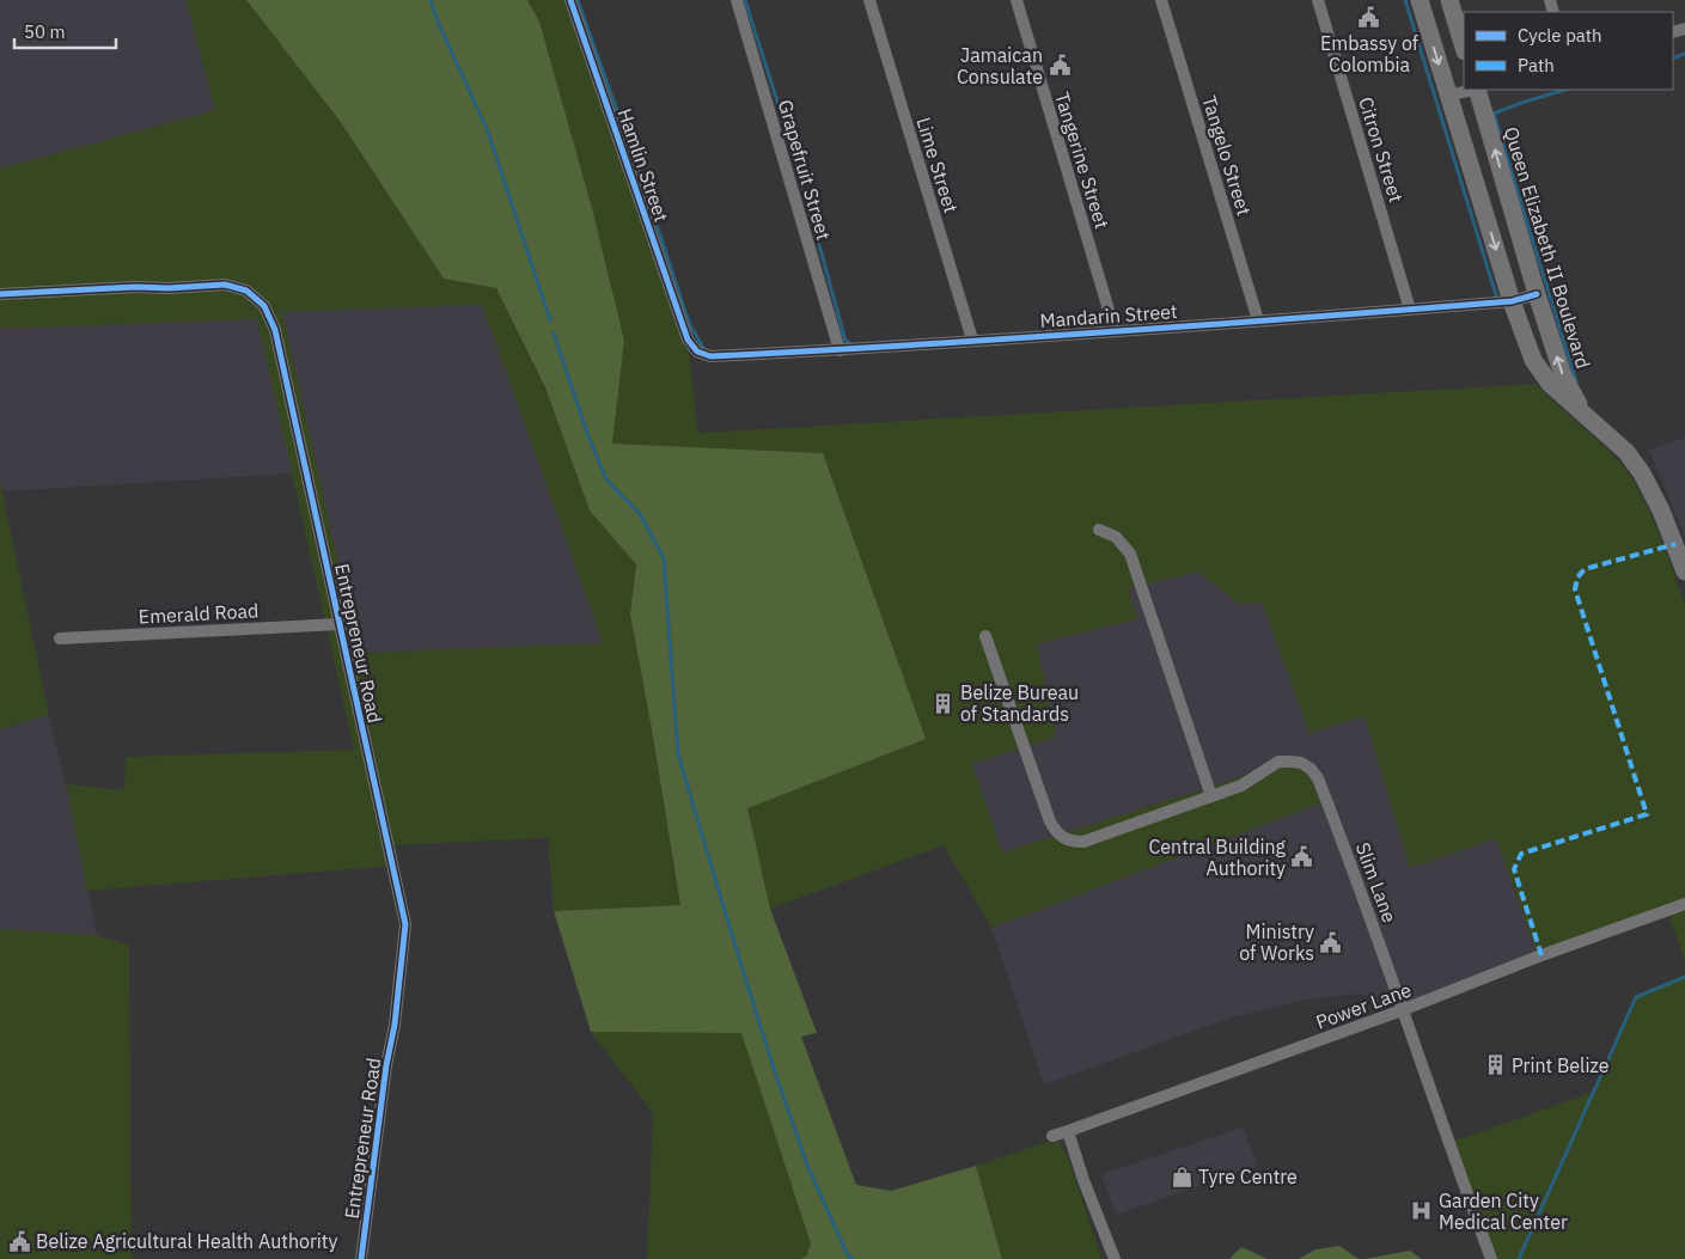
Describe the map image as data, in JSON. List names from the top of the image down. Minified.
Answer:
{"streets":{"street":["Citron Street","Tangelo Street","Tangerine Street","Hamlin Street","Lime Street","Grapefruit Street","Queen Elizabeth II Boulevard","Mandarin Street","Emerald Road","Entrepreneur Road","Slim Lane","Power Lane"]},"crossings":[["Citron Street","Mandarin Street"],["Tangelo Street","Mandarin Street"],["Tangerine Street","Mandarin Street"],["Hamlin Street","Mandarin Street"],["Lime Street","Mandarin Street"],["Grapefruit Street","Mandarin Street"],["Queen Elizabeth II Boulevard","Mandarin Street"],["Emerald Road","Entrepreneur Road"],["Slim Lane","Power Lane"]],"places":{"public building":["Embassy of Colombia","Jamaican Consulate","Central Building Authority","Ministry of Works","Belize Agricultural Health Authority"],"building":["Belize Bureau of Standards","Print Belize"],"shop":["Tyre Centre"],"hospital":["Garden City Medical Center"]},"legend":["Cycle path","Path"],"scale_bar":"50 m"}
